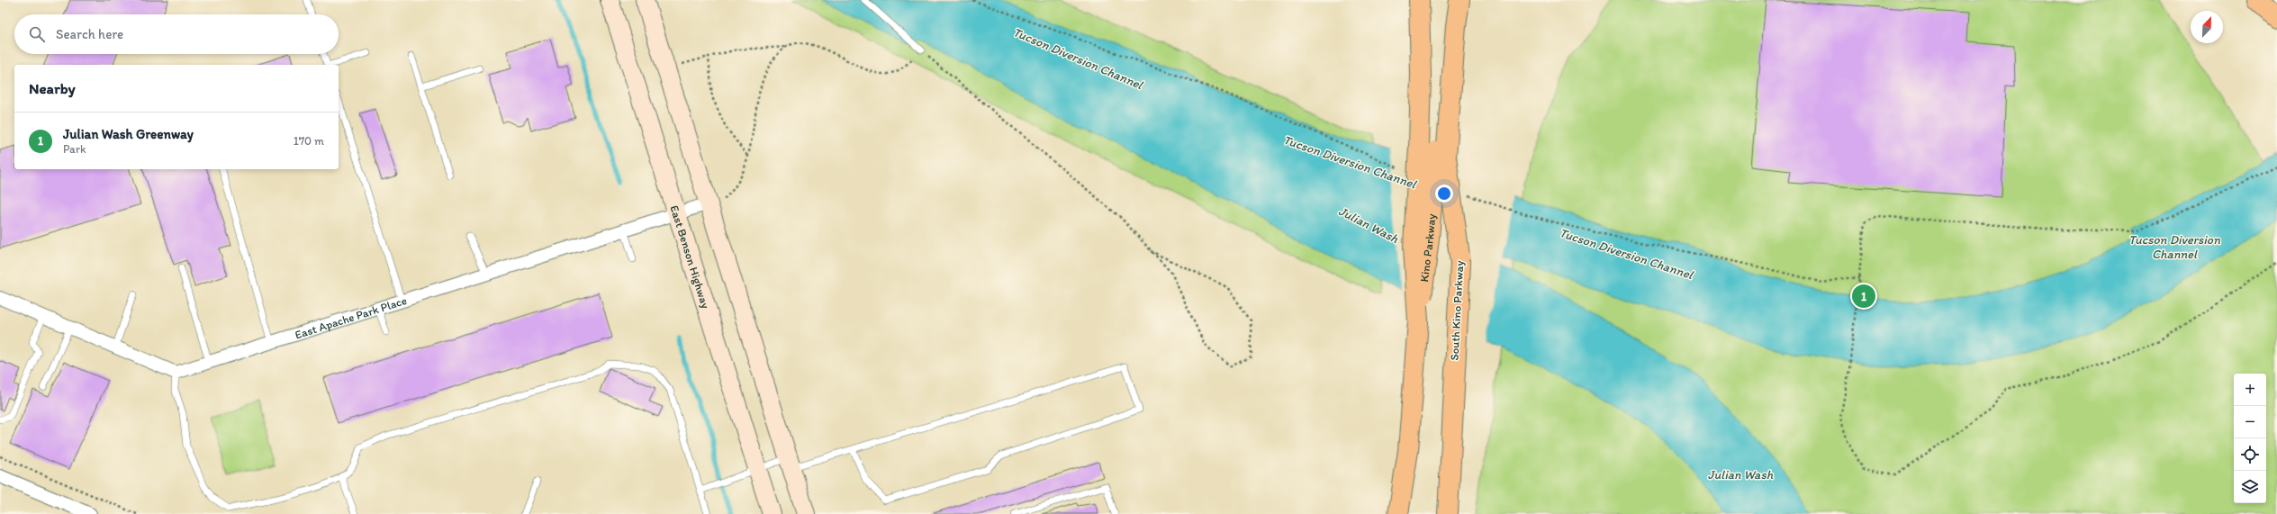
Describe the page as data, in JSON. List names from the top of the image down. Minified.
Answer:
{"streets":{"main road":["East Benson Highway","South Kino Parkway"],"street":["East Apache Park Place"]},"crossings":[["East Benson Highway","East Apache Park Place"]],"water":["Tucson Diversion Channel","Julian Wash"],"north":"top right","page":{"search":"Search here","heading":"Nearby","list":[{"mark":"1","name":"Julian Wash Greenway","note":"Park","value":"170 m"}],"pins":"1","map_buttons":["+","−"]}}
